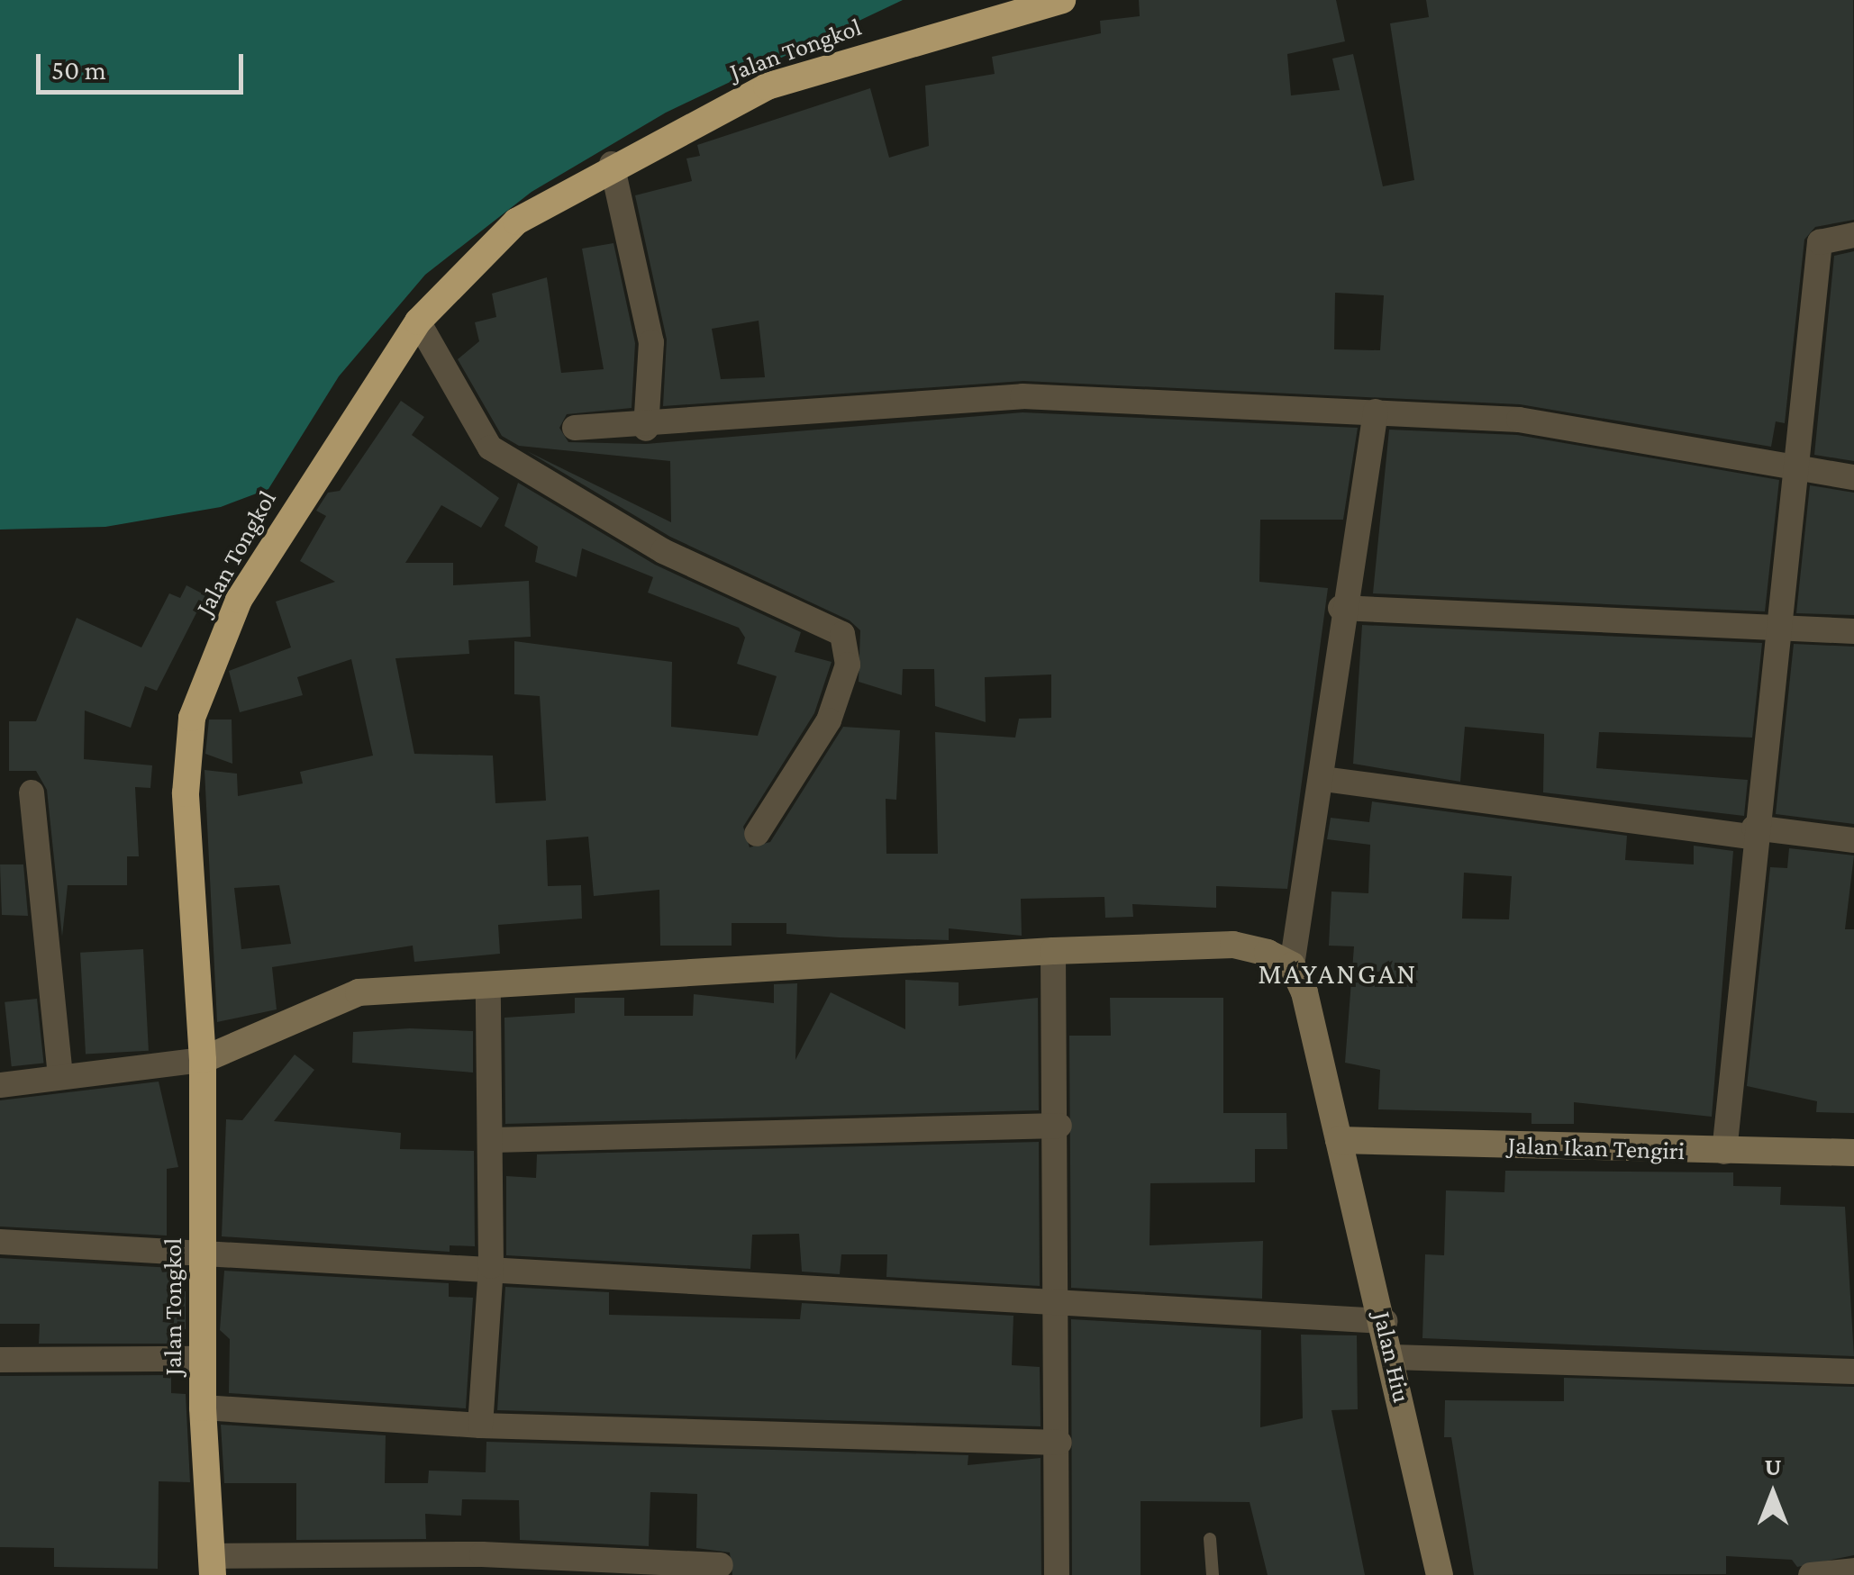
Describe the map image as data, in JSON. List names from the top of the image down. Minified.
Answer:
{"streets":{"highway":["Jalan Tongkol"],"main road":["Jalan Ikan Tengiri","Jalan Hiu"]},"crossings":[["Jalan Ikan Tengiri","Jalan Hiu"]],"districts":["MAYANGAN"],"scale_bar":"50 m","north":"top"}
